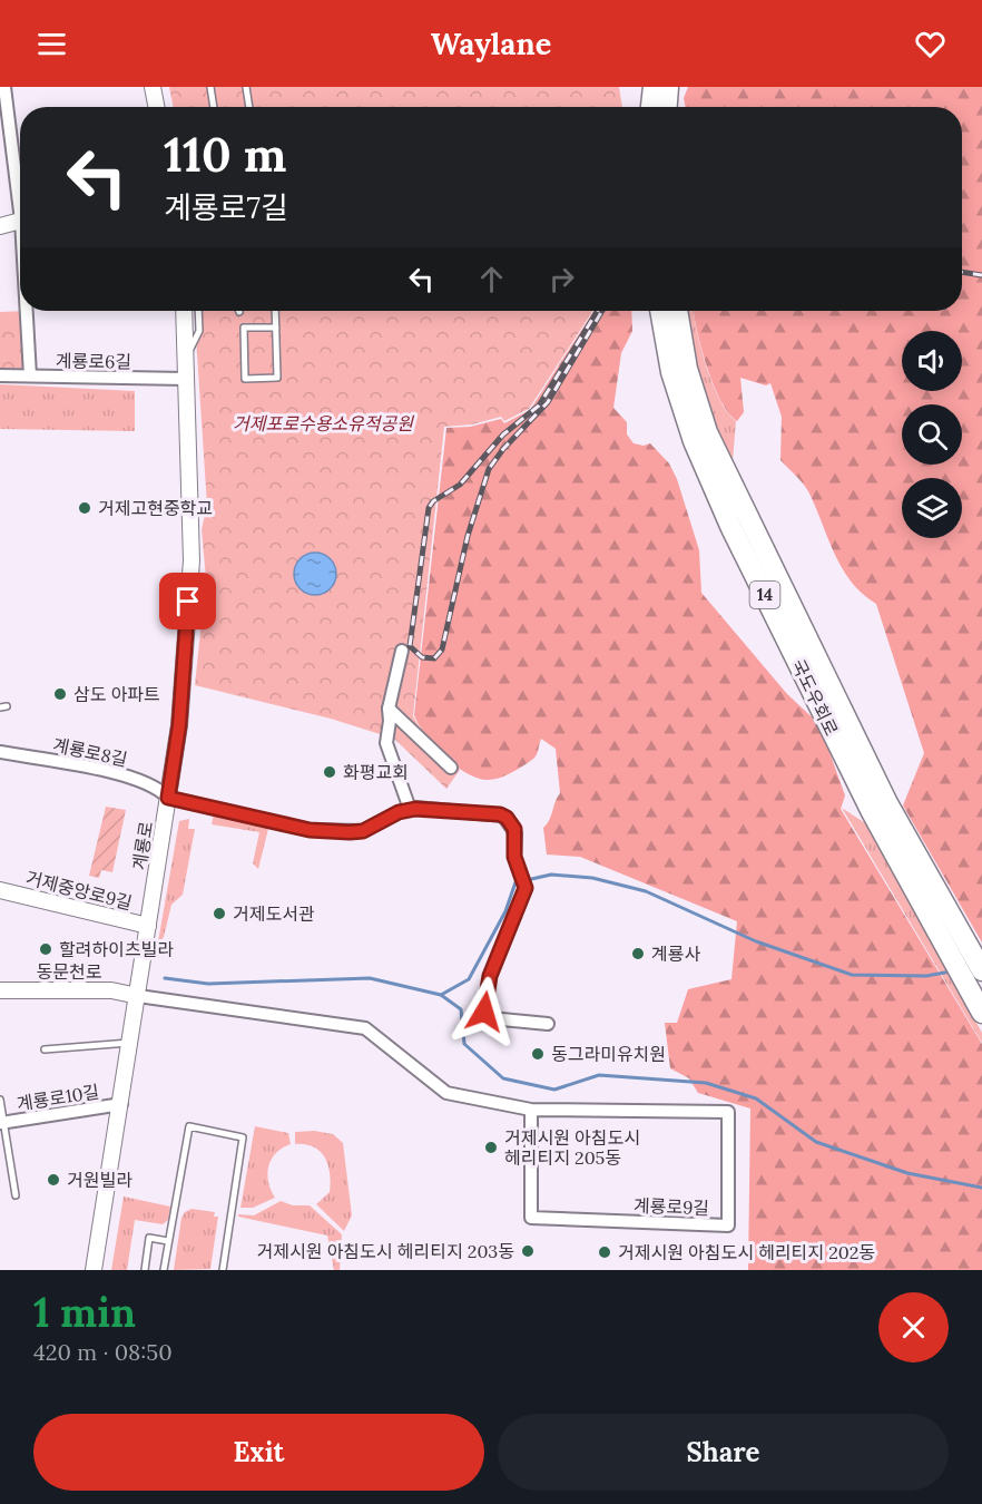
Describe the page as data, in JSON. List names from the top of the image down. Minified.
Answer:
{"streets":{"highway":["14","국도우회로"],"street":["계룡로6길","계룡로8길","계룡로","거제중앙로9길","동문천로","계룡로10길","계룡로9길"]},"crossings":[["계룡로6길","계룡로"],["14","국도우회로"],["계룡로8길","계룡로"],["계룡로","거제중앙로9길"],["계룡로","동문천로"],["계룡로","계룡로10길"],["계룡로","계룡로9길"],["동문천로","계룡로9길"]],"parks":["거제포로수용소유적공원"],"places":["거제고현중학교","삼도 아파트","화평교회","거제도서관","할려하이츠빌라","계룡사","동그라미유치원","거제시원 아침도시 헤리티지 205동","거원빌라","거제시원 아침도시 헤리티지 203동","거제시원 아침도시 헤리티지 202동"],"page":{"header":"Waylane","turn":["110 m","계룡로7길"],"heading":["1 min","420 m · 08:50"],"buttons":["Exit","Share"]}}
